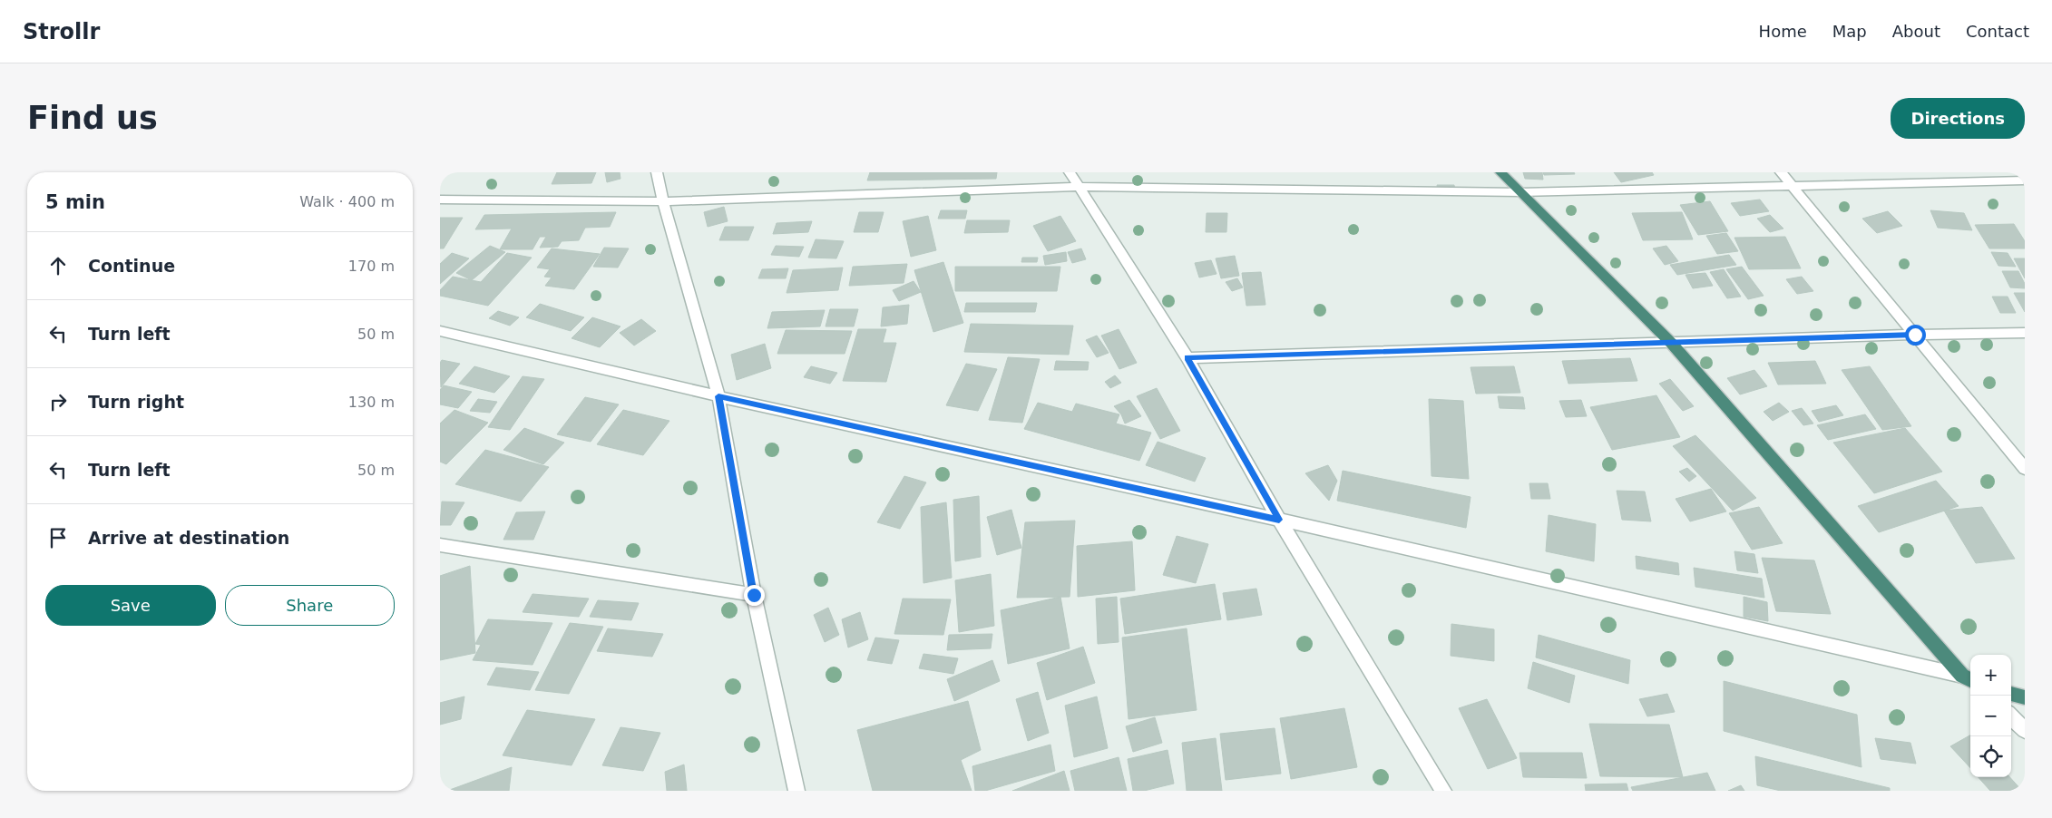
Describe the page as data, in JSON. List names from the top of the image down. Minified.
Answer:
{"page":{"header":"Strollr","nav":["Home","Map","About","Contact"],"buttons":["Directions",["Save","Share"]],"title":"Find us","heading":["5 min","Walk · 400 m"],"list":[["Continue","170 m"],["Turn left","50 m"],["Turn right","130 m"],["Turn left","50 m"],"Arrive at destination"],"map_buttons":["+","−"]}}
